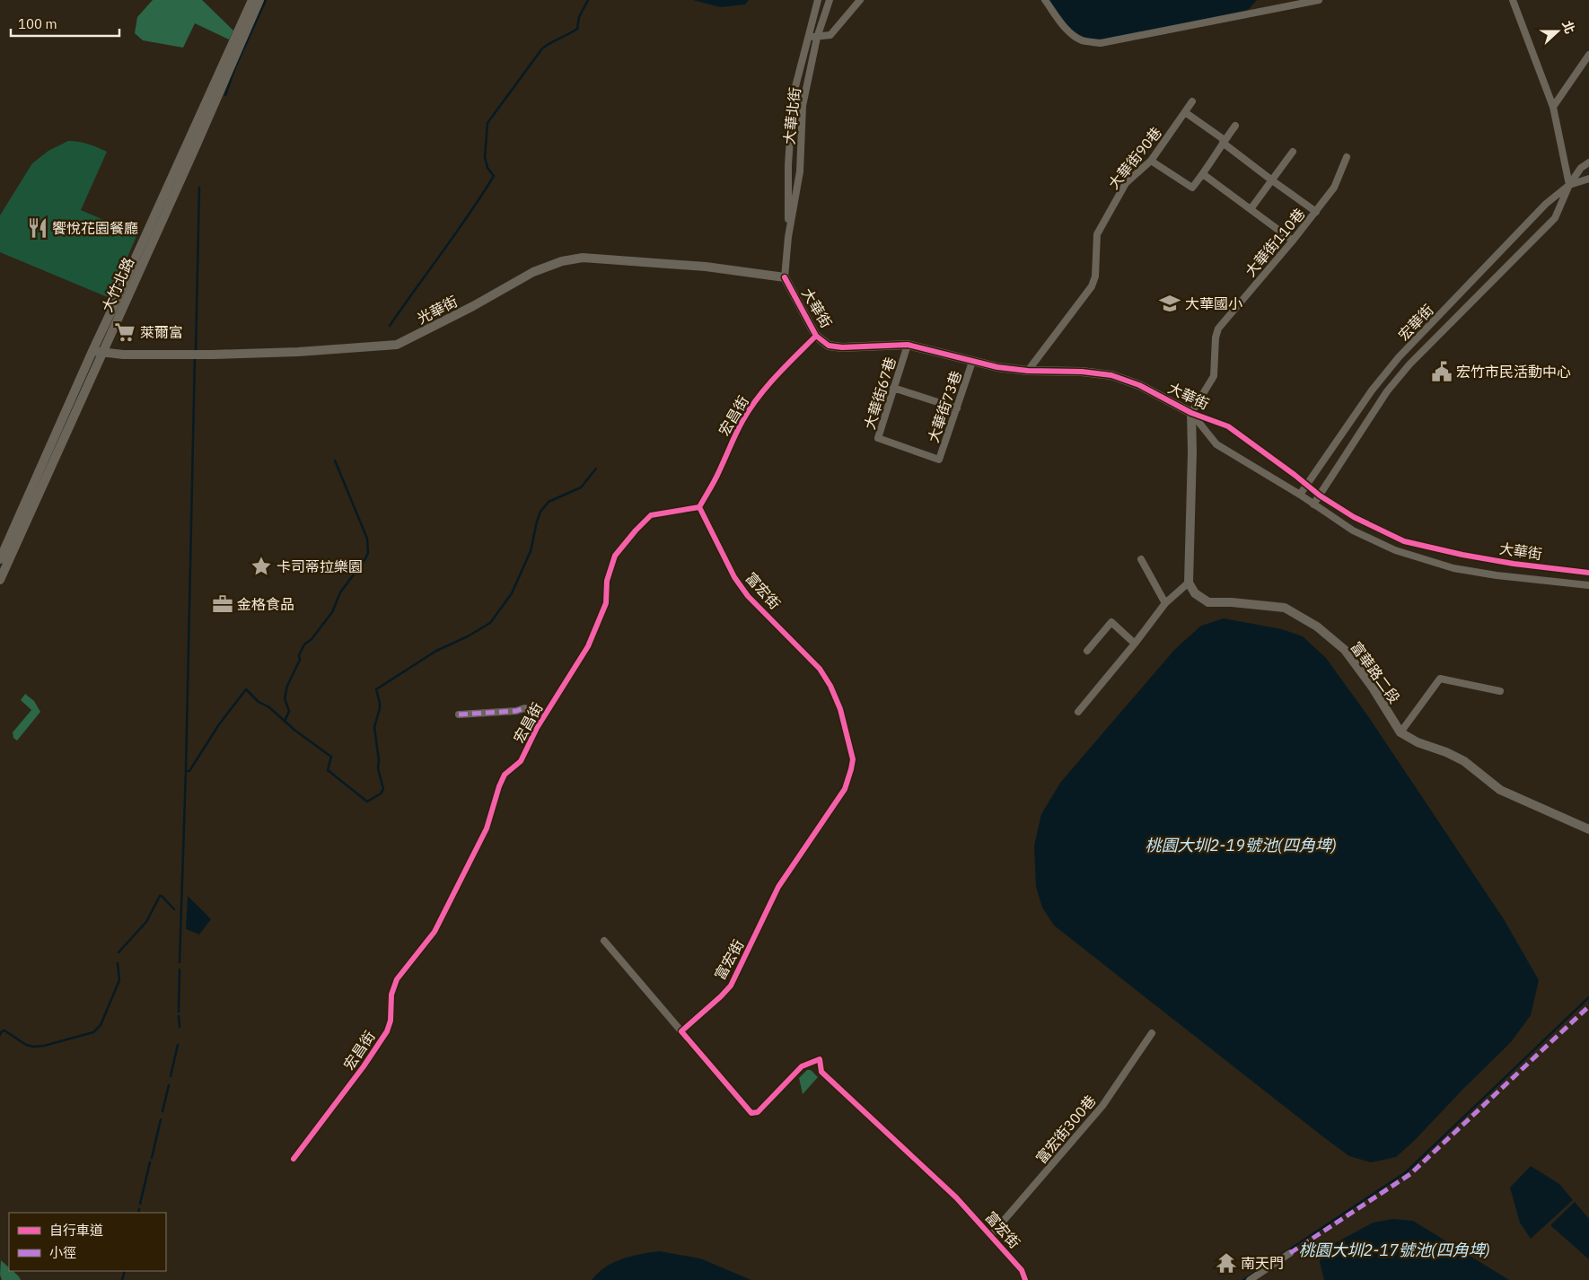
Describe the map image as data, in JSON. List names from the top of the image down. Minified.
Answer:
{"streets":{"street":["大華北街","大華街90巷","大華街110巷","大竹北路","大華街","光華街","宏華街","大華街67巷","大華街73巷","宏昌街","富宏街","富華路二段","富宏街300巷"]},"crossings":[["大華北街","大華街"],["大華北街","光華街"],["大華街90巷","大華街"],["大華街110巷","大華街"],["大竹北路","光華街"],["大華街","光華街"],["大華街","宏華街"],["大華街","大華街67巷"],["大華街","大華街73巷"],["大華街","宏昌街"],["大華街67巷","大華街73巷"],["宏昌街","富宏街"],["富宏街","富宏街300巷"]],"water":["桃園大圳2-19號池(四角埤)","桃園大圳2-17號池(四角埤)"],"places":{"restaurant":["饗悅花園餐廳"],"school or university":["大華國小"],"supermarket":["萊爾富"],"public building":["宏竹市民活動中心"],"place":["卡司蒂拉樂園"],"office":["金格食品"],"temple":["南天門"]},"legend":["自行車道","小徑"],"scale_bar":"100 m","north":"right"}
